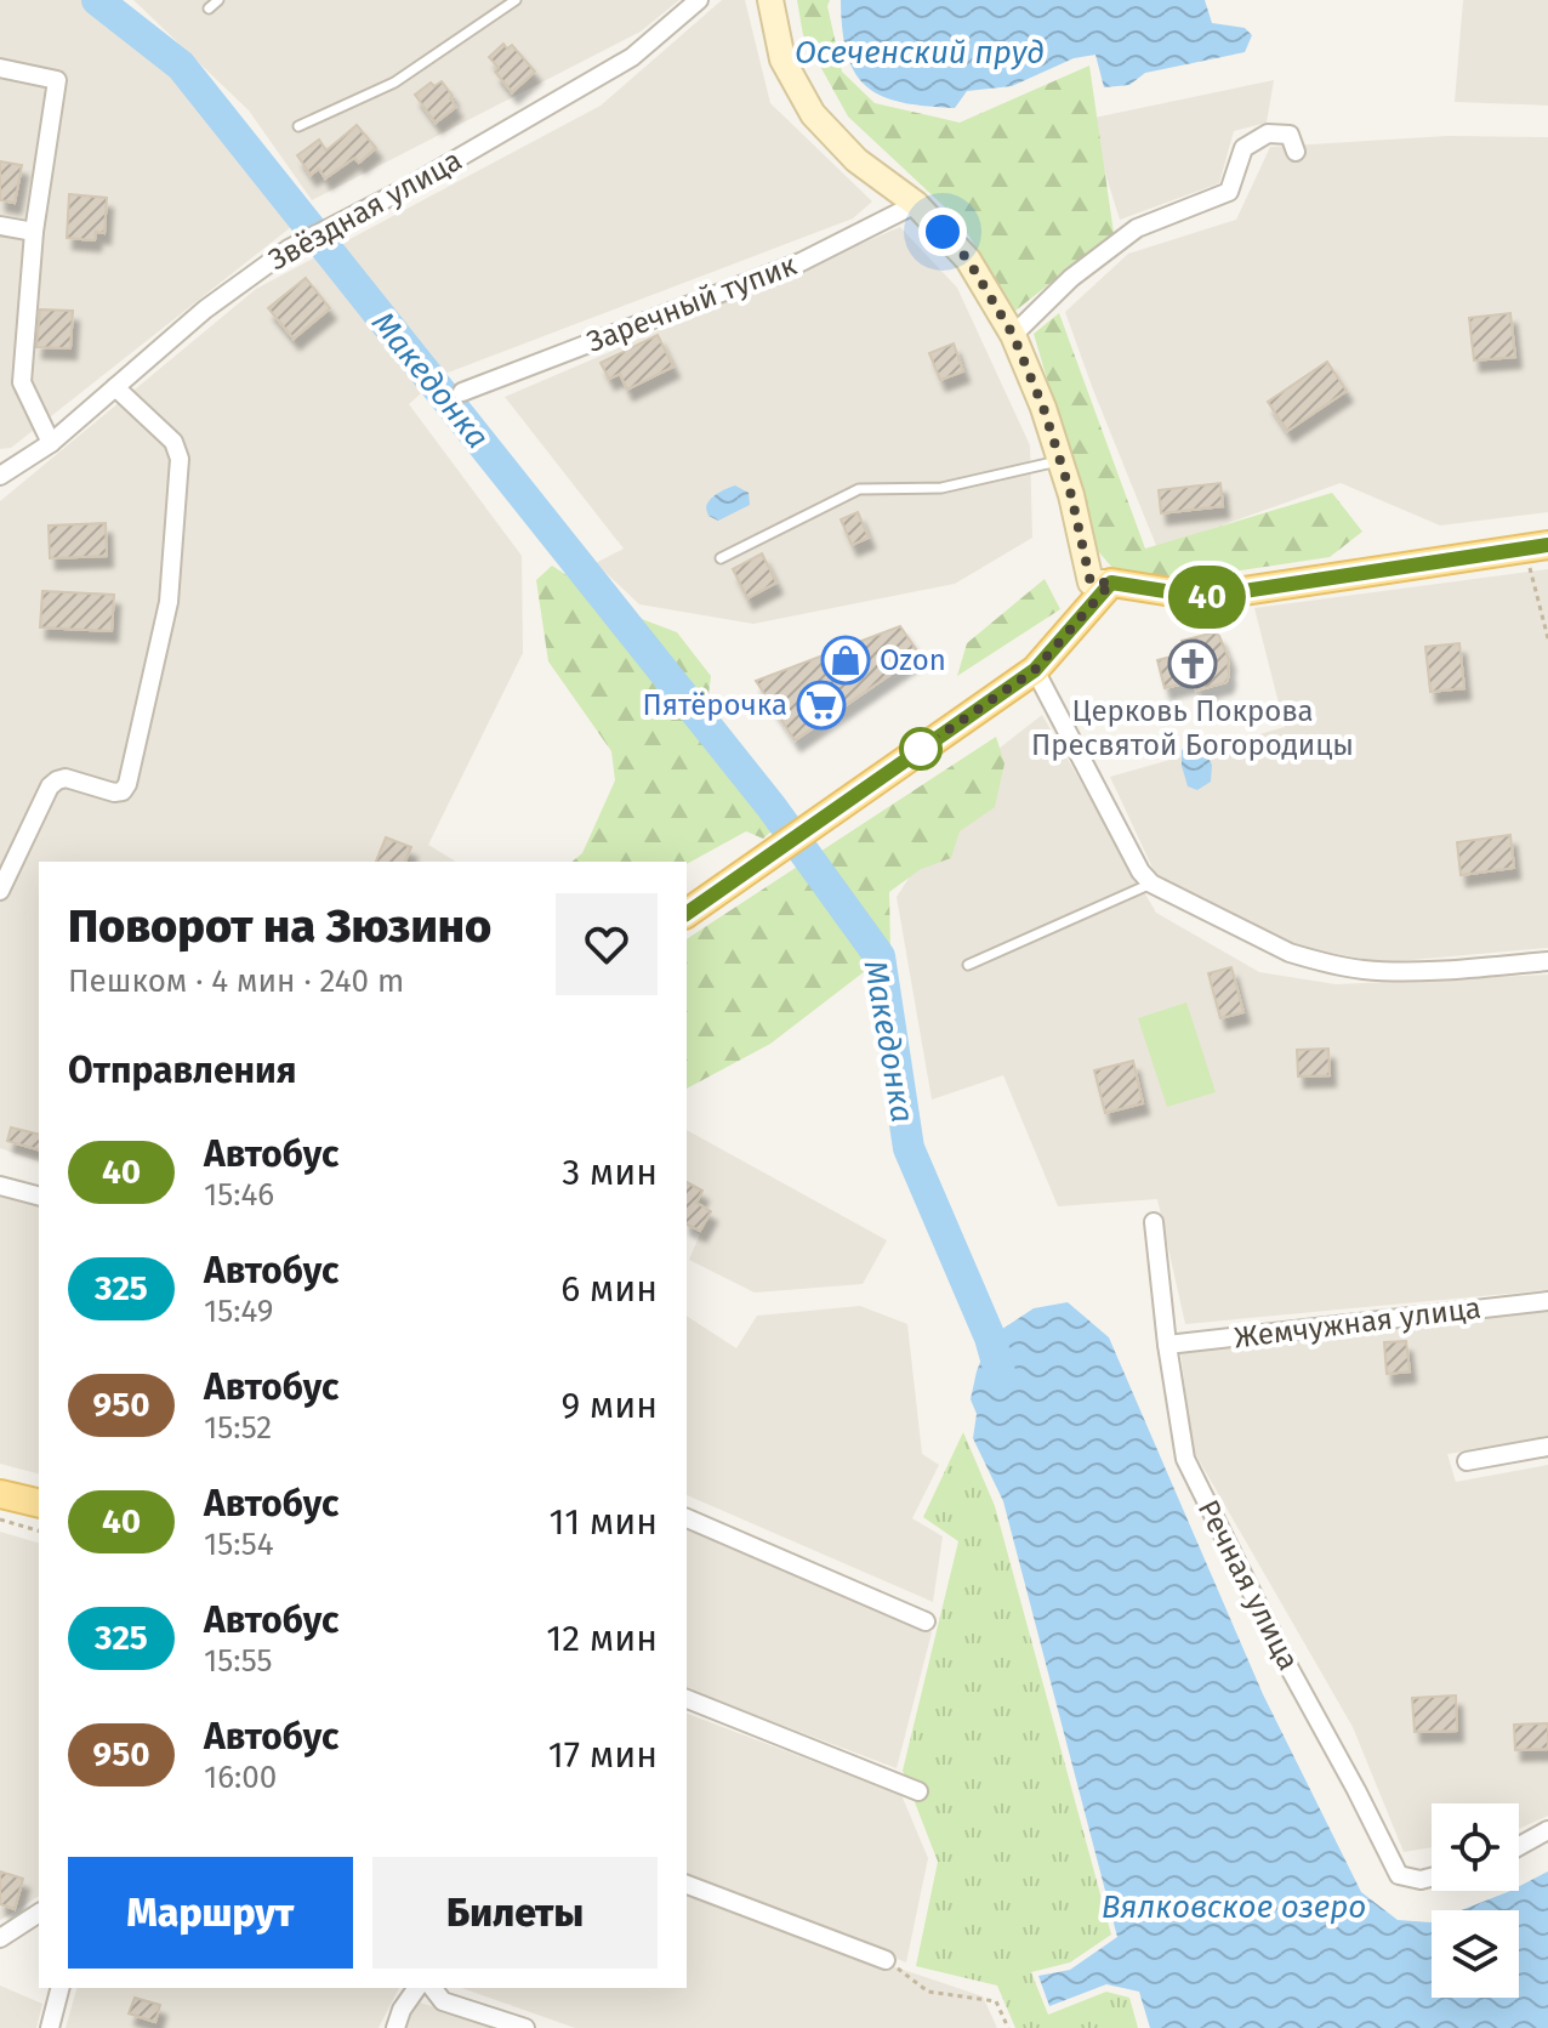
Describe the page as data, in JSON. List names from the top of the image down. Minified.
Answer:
{"streets":{"street":["Звёздная улица","Заречный тупик","Жемчужная улица","Речная улица"]},"crossings":[["Жемчужная улица","Речная улица"]],"water":["Осеченский пруд","Македонка","Вялковское озеро"],"places":{"shop":["Ozon"],"church":["Церковь Покрова Пресвятой Богородицы"],"supermarket":["Пятёрочка"]},"lines":["bus line 40"],"page":{"on_map":"40","heading":[["Поворот на Зюзино","Пешком · 4 мин · 240 m"],"Отправления"],"list":[{"mark":"40","name":"Автобус","note":"15:46","value":"3 мин"},{"mark":"325","name":"Автобус","note":"15:49","value":"6 мин"},{"mark":"950","name":"Автобус","note":"15:52","value":"9 мин"},{"mark":"40","name":"Автобус","note":"15:54","value":"11 мин"},{"mark":"325","name":"Автобус","note":"15:55","value":"12 мин"},{"mark":"950","name":"Автобус","note":"16:00","value":"17 мин"}],"buttons":["Маршрут","Билеты"]}}
